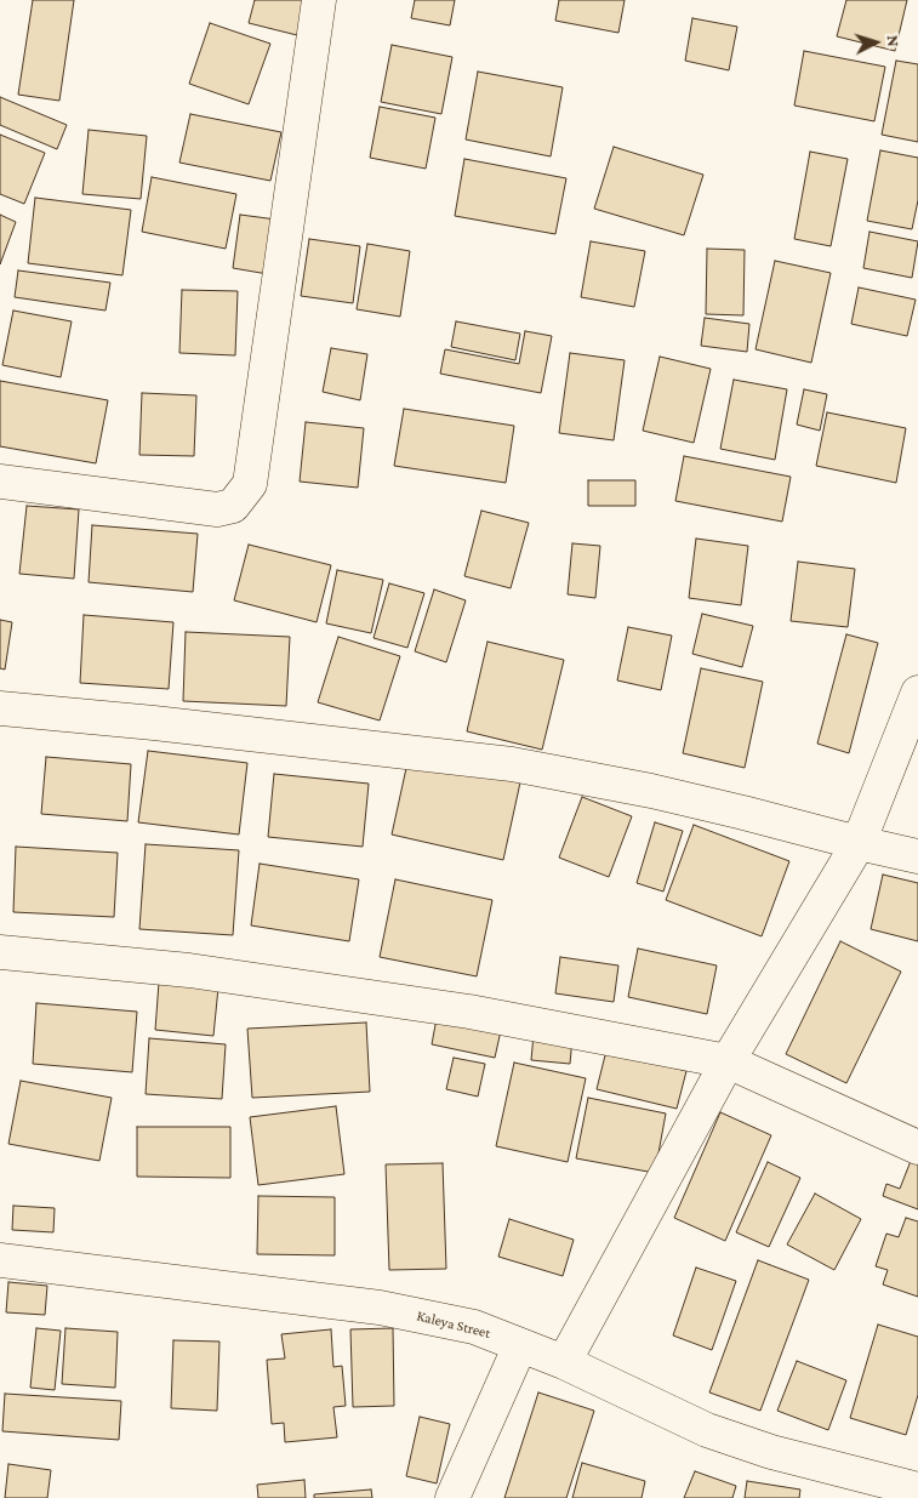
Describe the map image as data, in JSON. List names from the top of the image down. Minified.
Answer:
{"streets":{"street":["Kaleya Street"]},"north":"right"}
